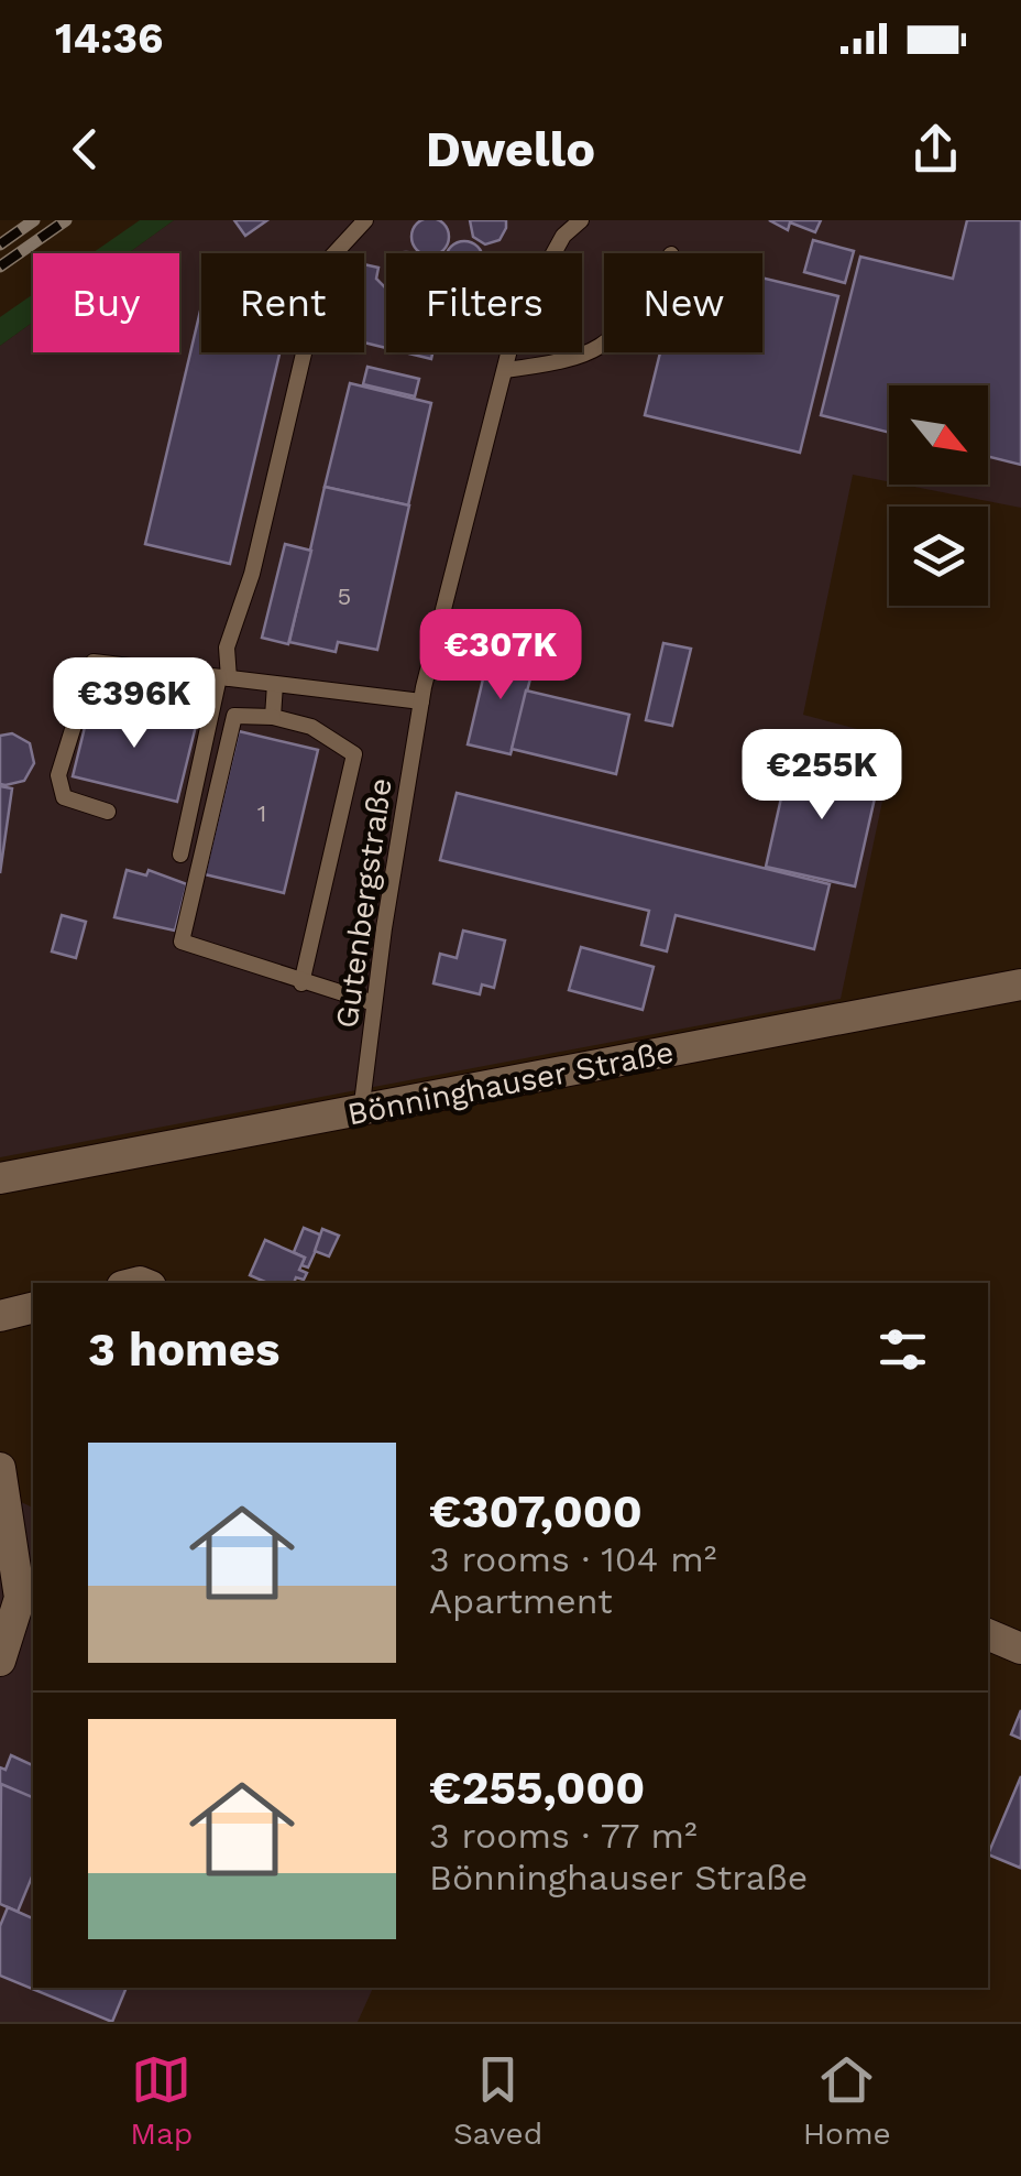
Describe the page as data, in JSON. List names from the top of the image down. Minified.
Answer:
{"streets":{"main road":["Bönninghauser Straße"],"lane":["Gutenbergstraße"]},"crossings":[["Gutenbergstraße","Bönninghauser Straße"]],"house_numbers":["5","1"],"north":"bottom right","page":{"status":"14:36","header":"Dwello","chip":["Buy","Rent","Filters","New"],"price":["€307K","€396K","€255K"],"heading":"3 homes","list":[{"name":"€307,000","note":"3 rooms · 104 m² · Apartment"},{"name":"€255,000","note":"3 rooms · 77 m² · Bönninghauser Straße"}],"tabs":["Map","Saved","Home"]}}
